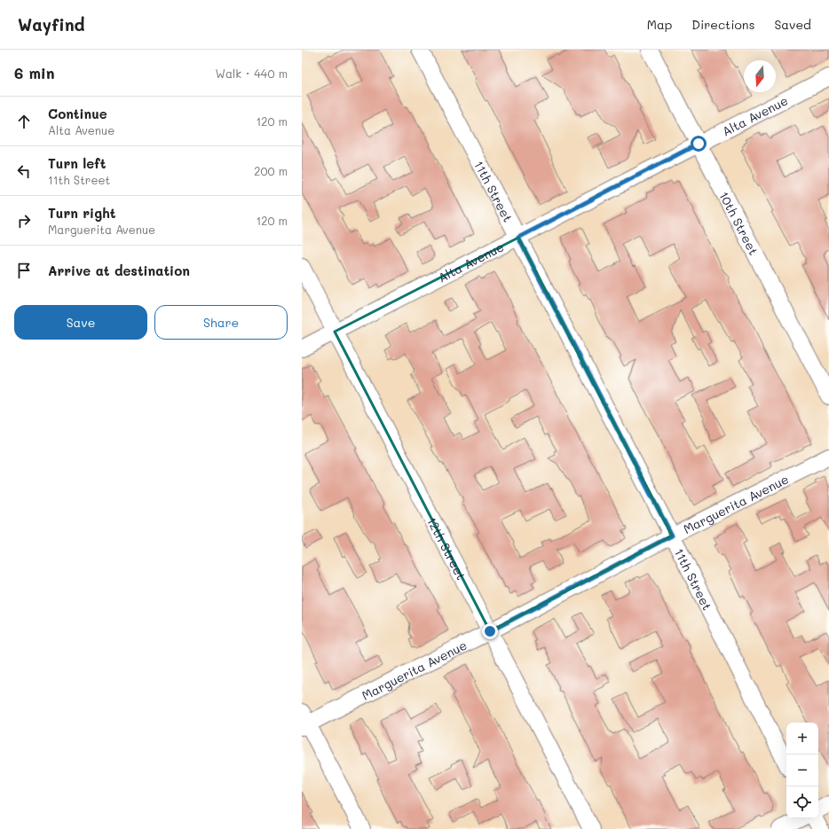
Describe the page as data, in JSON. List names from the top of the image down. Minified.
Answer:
{"streets":{"street":["Alta Avenue","11th Street","10th Street","Marguerita Avenue","12th Street"]},"crossings":[["Alta Avenue","11th Street"],["Alta Avenue","10th Street"],["Alta Avenue","12th Street"],["11th Street","Marguerita Avenue"],["Marguerita Avenue","12th Street"]],"north":"bottom","page":{"header":"Wayfind","nav":["Map","Directions","Saved"],"heading":["6 min","Walk · 440 m"],"list":[["Continue","Alta Avenue","120 m"],["Turn left","11th Street","200 m"],["Turn right","Marguerita Avenue","120 m"],"Arrive at destination"],"buttons":["Save","Share"],"map_buttons":["+","−"]}}
